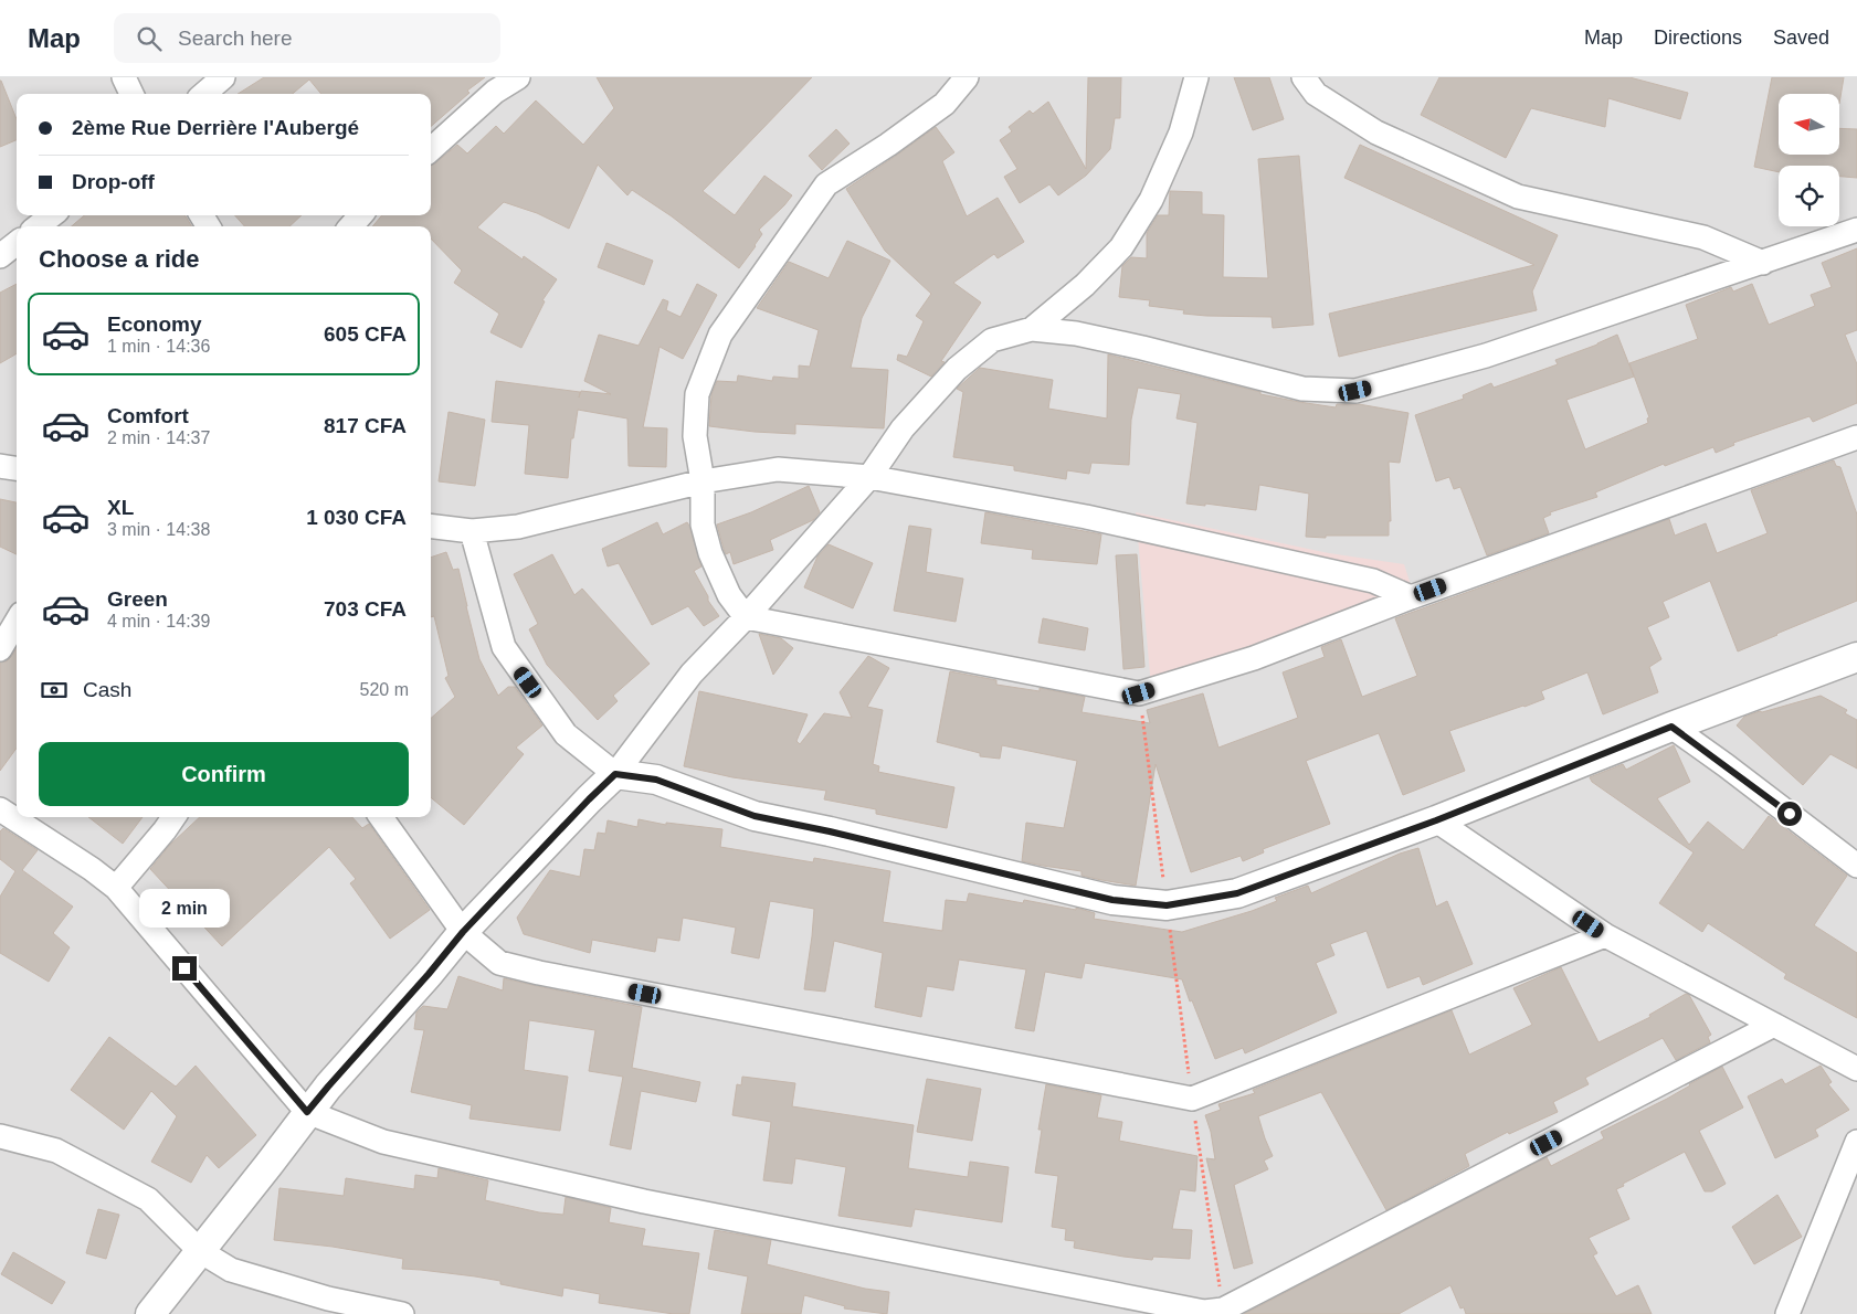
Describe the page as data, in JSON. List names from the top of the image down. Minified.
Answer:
{"north":"left","page":{"header":"Map","search":"Search here","nav":["Map","Directions","Saved"],"banner":["2ème Rue Derrière l'Aubergé","Drop-off"],"heading":"Choose a ride","list":[{"name":"Economy","note":"1 min · 14:36","value":"605 CFA"},{"name":"Comfort","note":"2 min · 14:37","value":"817 CFA"},{"name":"XL","note":"3 min · 14:38","value":"1 030 CFA"},{"name":"Green","note":"4 min · 14:39","value":"703 CFA"}],"pay":["Cash","520 m"],"buttons":"Confirm","bubble":"2 min"}}
